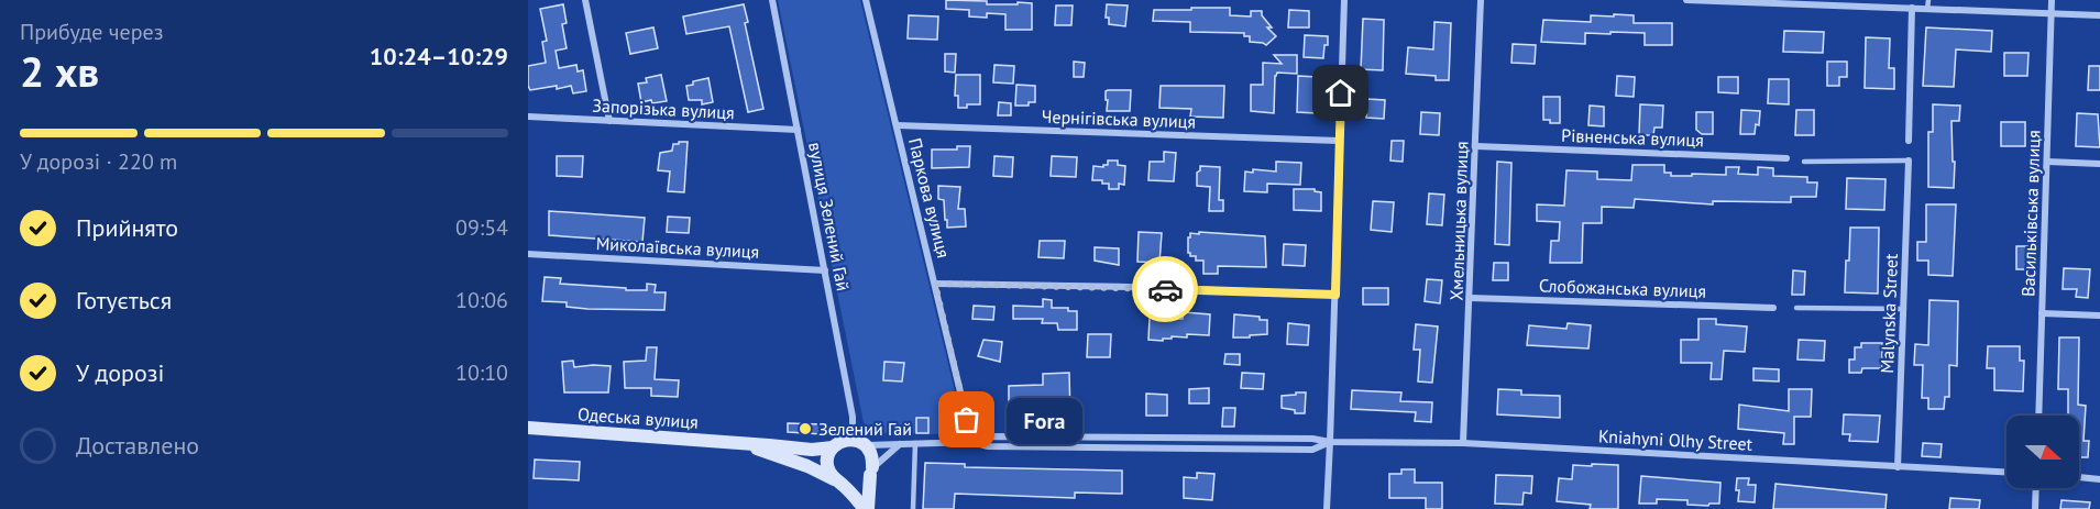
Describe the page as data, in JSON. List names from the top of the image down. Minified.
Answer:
{"streets":{"main road":["Одеська вулиця"],"street":["Запорізька вулиця","Чернігівська вулиця","Рівненська вулиця","Паркова вулиця","Васильківська вулиця","вулиця Зелений Гай","Хмельницька вулиця","Миколаївська вулиця","Слобожанська вулиця","Malynska Street","Kniahyni Olhy Street"]},"crossings":[["Запорізька вулиця","вулиця Зелений Гай"],["Чернігівська вулиця","Паркова вулиця"],["Рівненська вулиця","Хмельницька вулиця"],["Паркова вулиця","Kniahyni Olhy Street"],["вулиця Зелений Гай","Миколаївська вулиця"],["вулиця Зелений Гай","Одеська вулиця"],["вулиця Зелений Гай","Kniahyni Olhy Street"],["Хмельницька вулиця","Слобожанська вулиця"],["Хмельницька вулиця","Kniahyni Olhy Street"],["Malynska Street","Kniahyni Olhy Street"],["Одеська вулиця","Kniahyni Olhy Street"]],"places":["Fora","Зелений Гай"],"north":"right","page":{"heading":["2 хв","Прибуде через","10:24–10:29"],"bar":"У дорозі · 220 m","list":[["Прийнято","09:54"],["Готується","10:06"],["У дорозі","10:10"],"Доставлено"],"bubble":"Fora"}}
